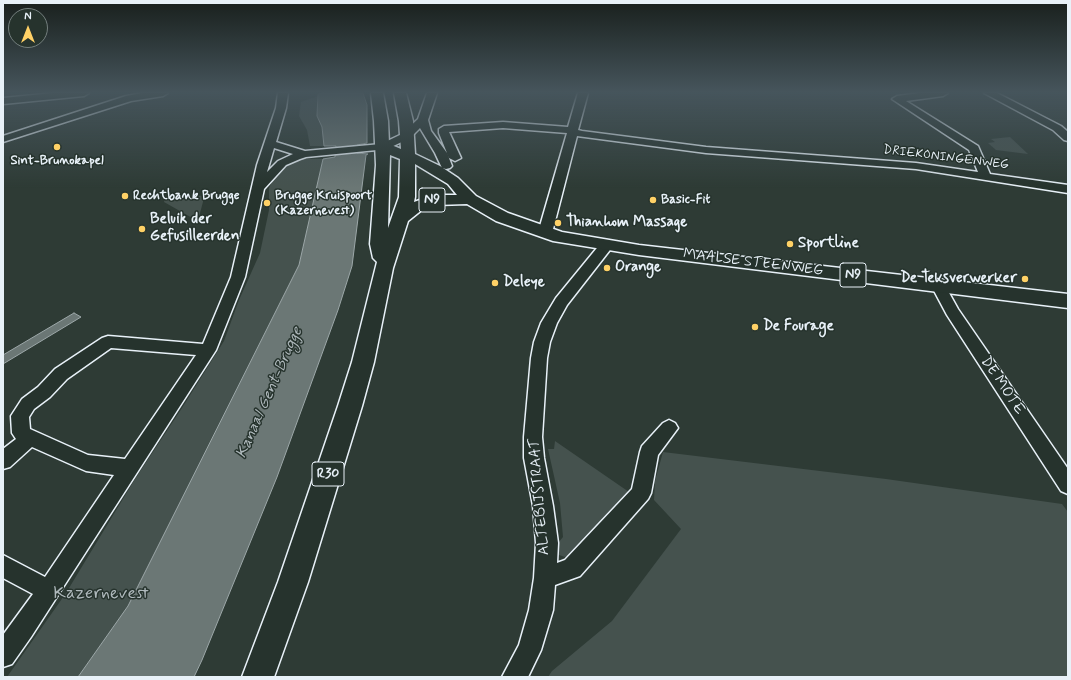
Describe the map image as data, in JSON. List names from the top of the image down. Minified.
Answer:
{"streets":{"main road":["N9","MAALSE STEENWEG","R30"],"street":["DRIEKONINGENWEG","DE MOTE","ALTEBIJSTRAAT"]},"crossings":[["DRIEKONINGENWEG","MAALSE STEENWEG"],["N9","MAALSE STEENWEG"],["N9","R30"],["MAALSE STEENWEG","DE MOTE"],["MAALSE STEENWEG","R30"],["MAALSE STEENWEG","ALTEBIJSTRAAT"]],"water":["Kanaal Gent-Brugge"],"parks":["Kazernevest"],"places":["Sint-Brunokapel","Rechtbank Brugge","Basic-Fit","Brugge Kruispoort (Kazernevest)","Thianhom Massage","Beluik der Gefusilleerden","Sportline","Orange","De Teksverwerker","Deleye","De Fourage"],"north":"top"}
